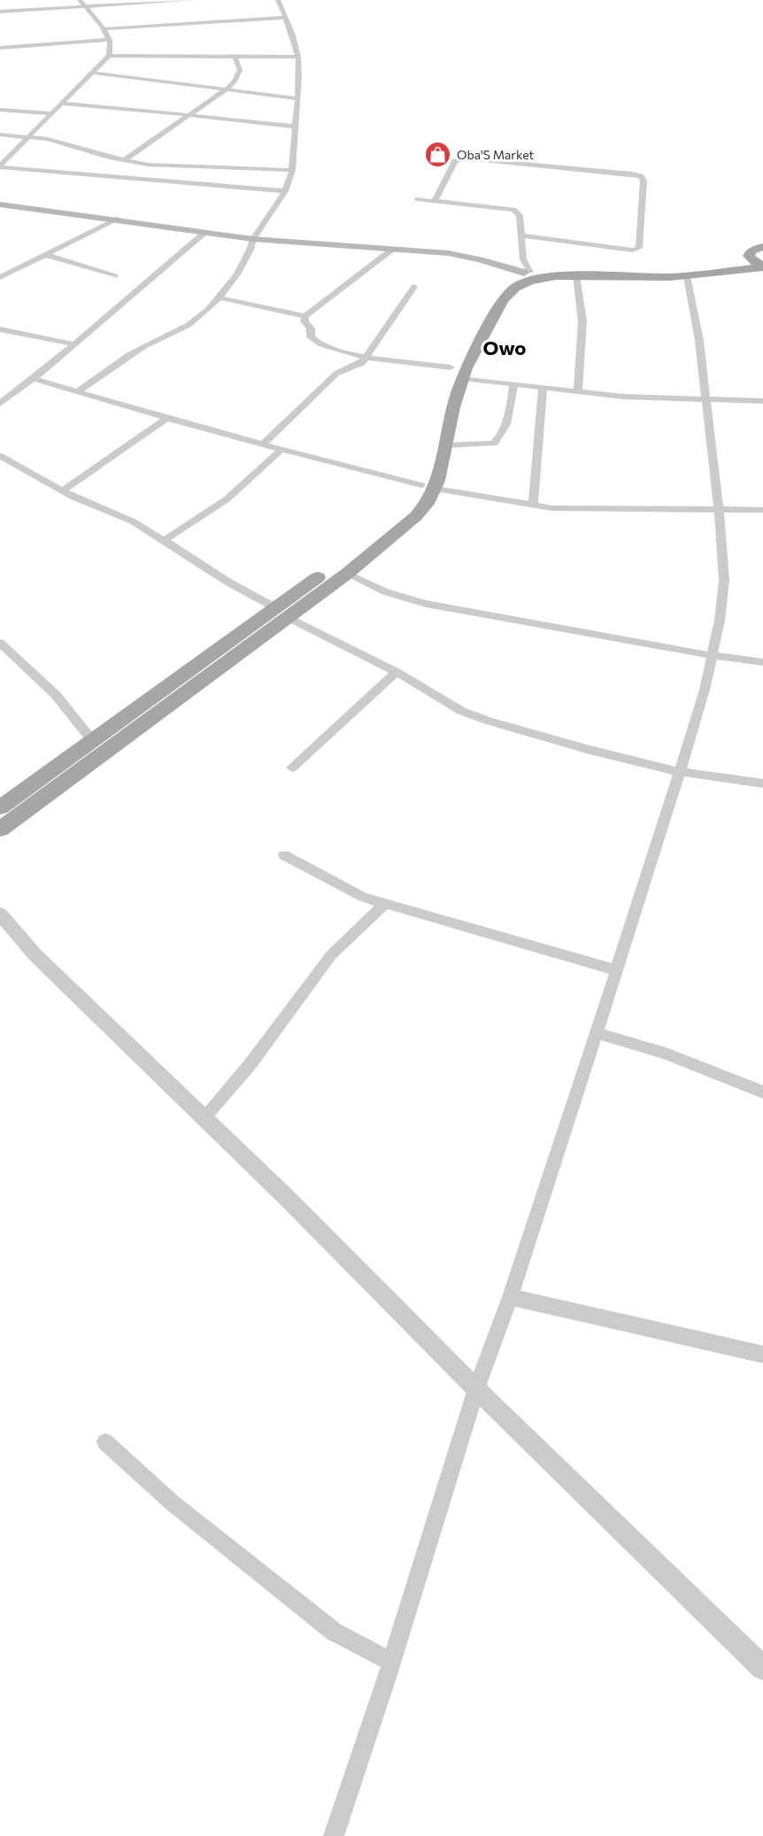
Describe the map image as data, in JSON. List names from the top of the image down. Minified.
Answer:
{"districts":["Owo"],"places":{"shop":["Oba'S Market"]}}
